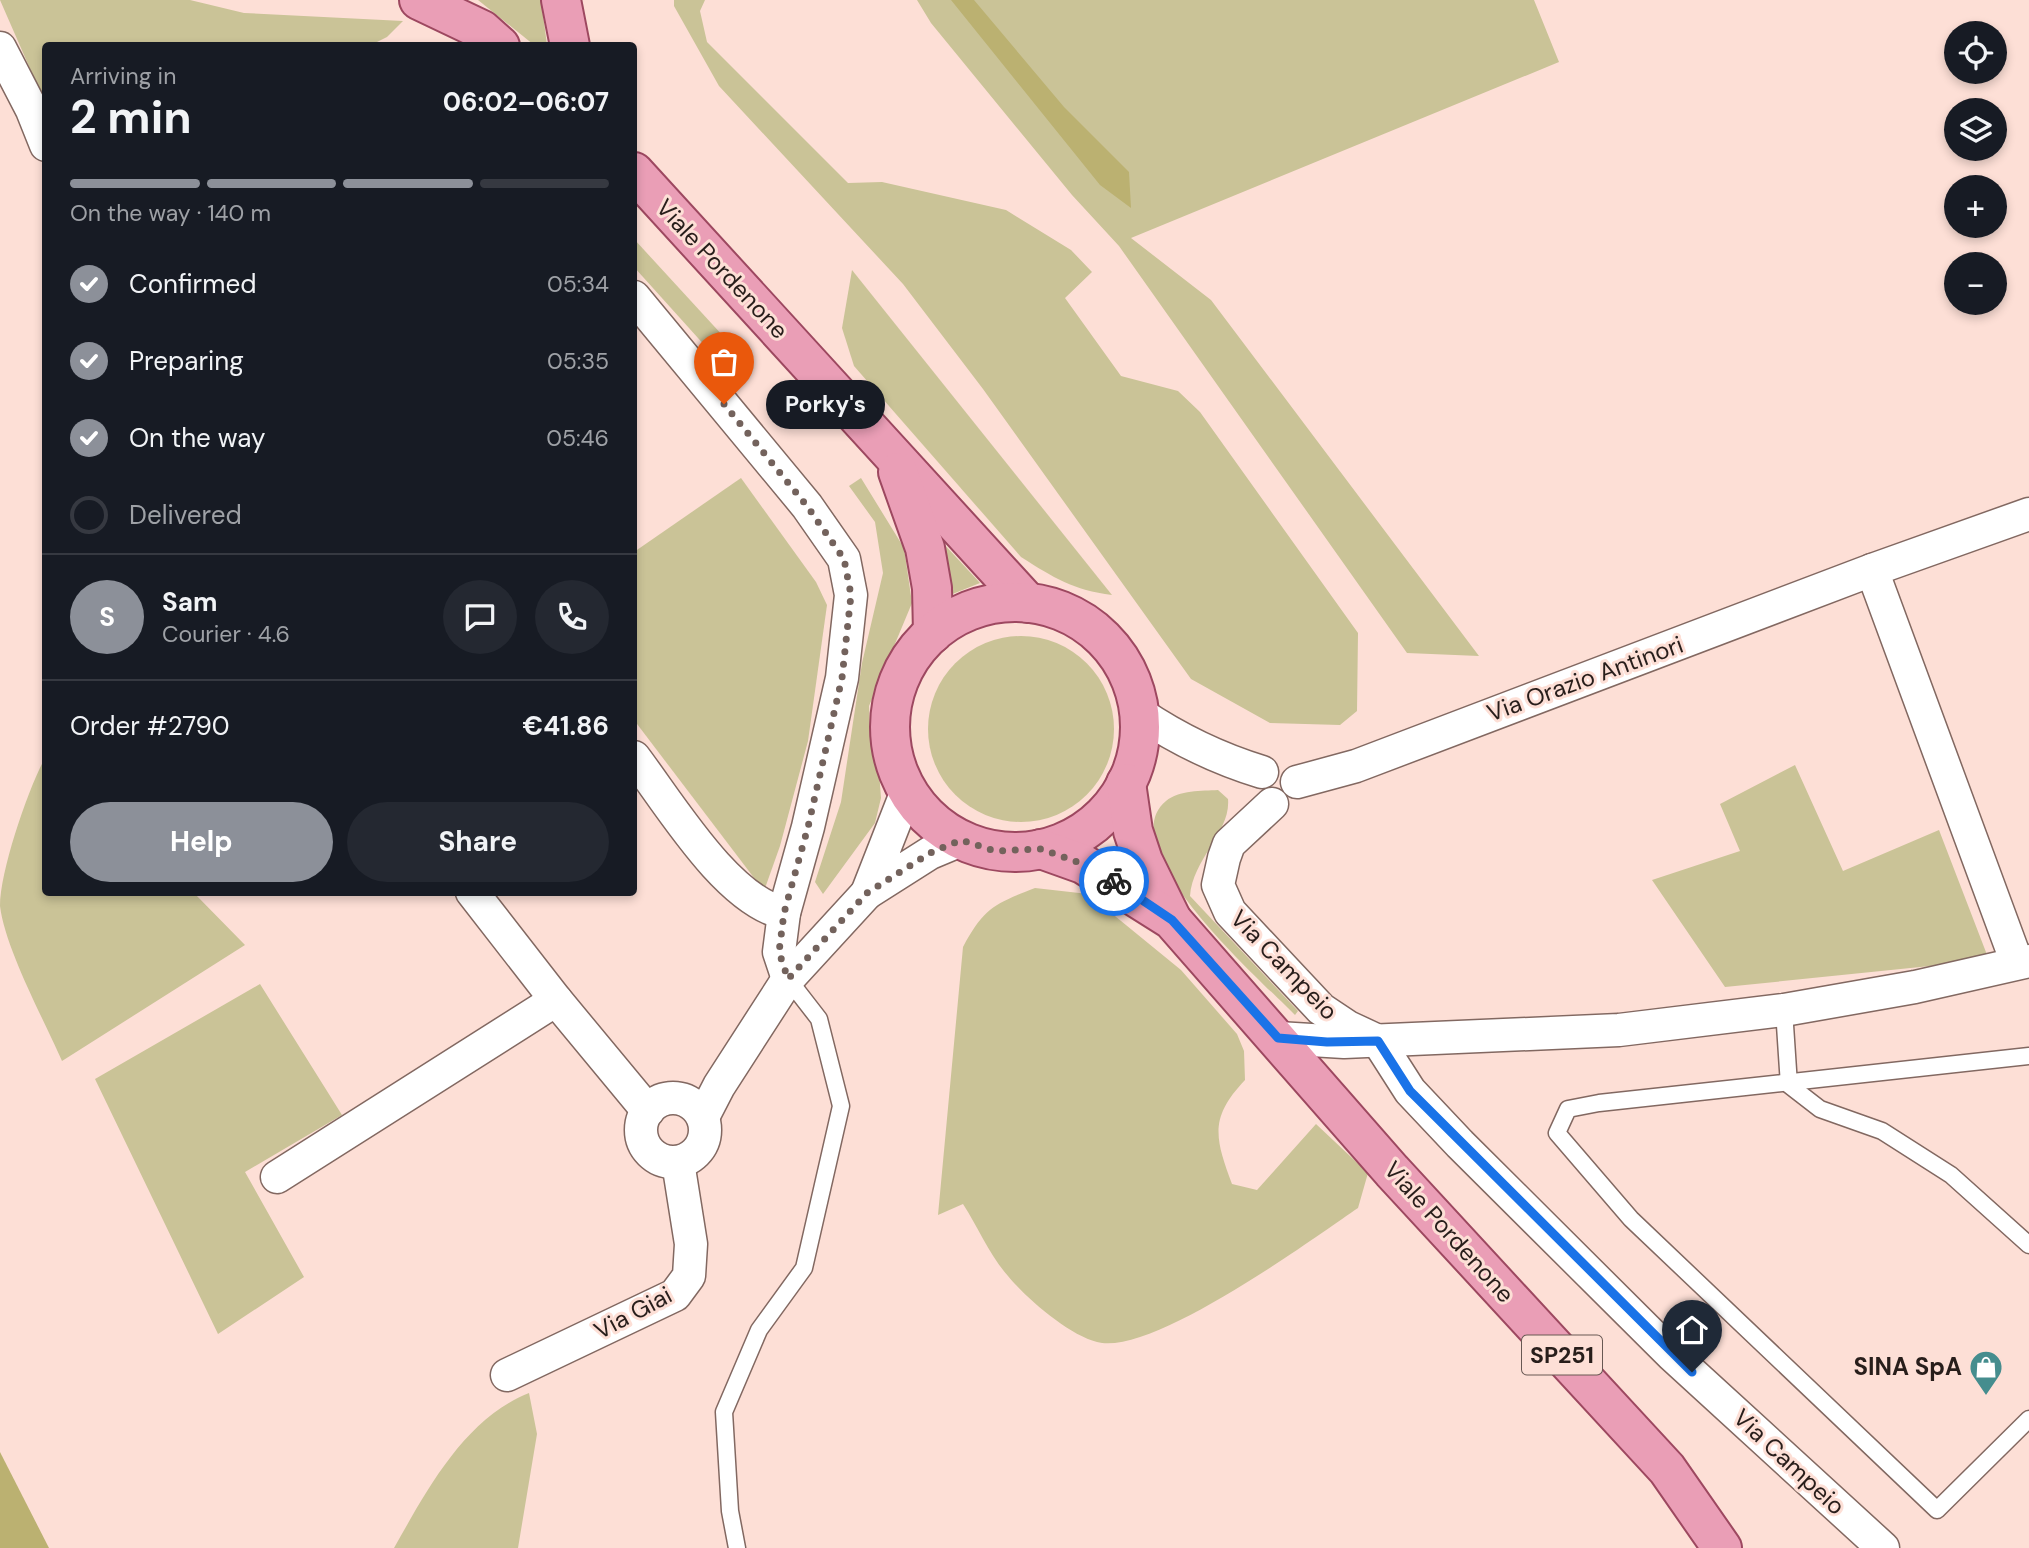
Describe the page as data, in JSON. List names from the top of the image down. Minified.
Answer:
{"streets":{"main road":["Viale Pordenone","SP251"],"street":["Via Orazio Antinori","Via Campeio","Via Giai"]},"crossings":[["Viale Pordenone","Via Campeio"],["Via Orazio Antinori","Via Campeio"]],"places":{"other":["Porky's"],"shop":["SINA SpA"]},"page":{"map_buttons":["+","−"],"heading":["2 min","Arriving in","06:02–06:07"],"panel":["Sam","Courier · 4.6","Order #2790","€41.86"],"bar":"On the way · 140 m","list":[["Confirmed","05:34"],["Preparing","05:35"],["On the way","05:46"],"Delivered"],"bubble":"Porky's","round":"S","buttons":["Help","Share"]}}
